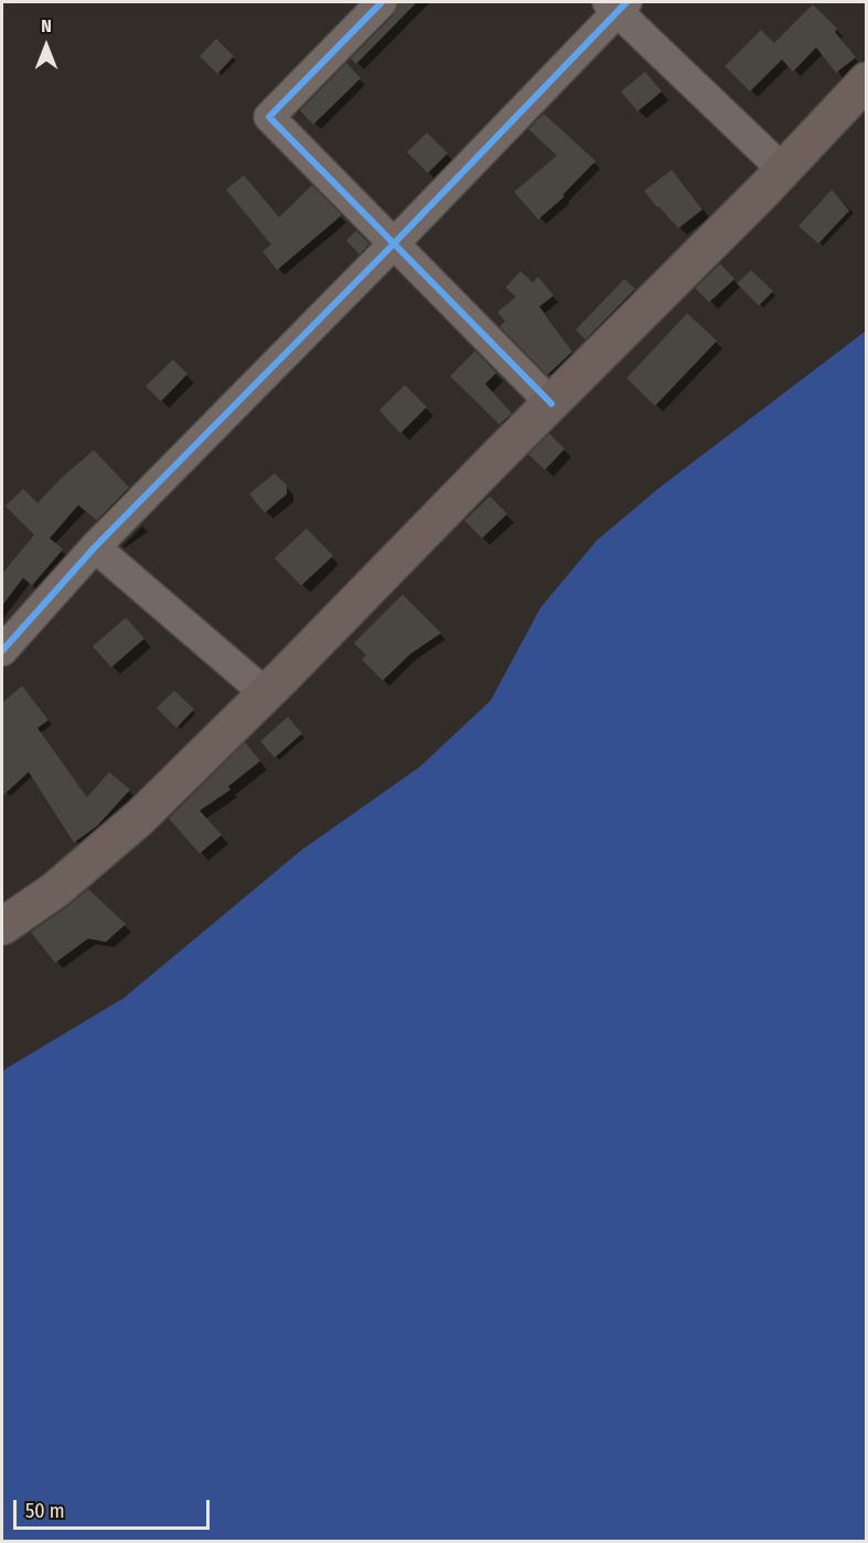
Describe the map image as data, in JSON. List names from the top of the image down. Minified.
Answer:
{"scale_bar":"50 m","north":"top"}
